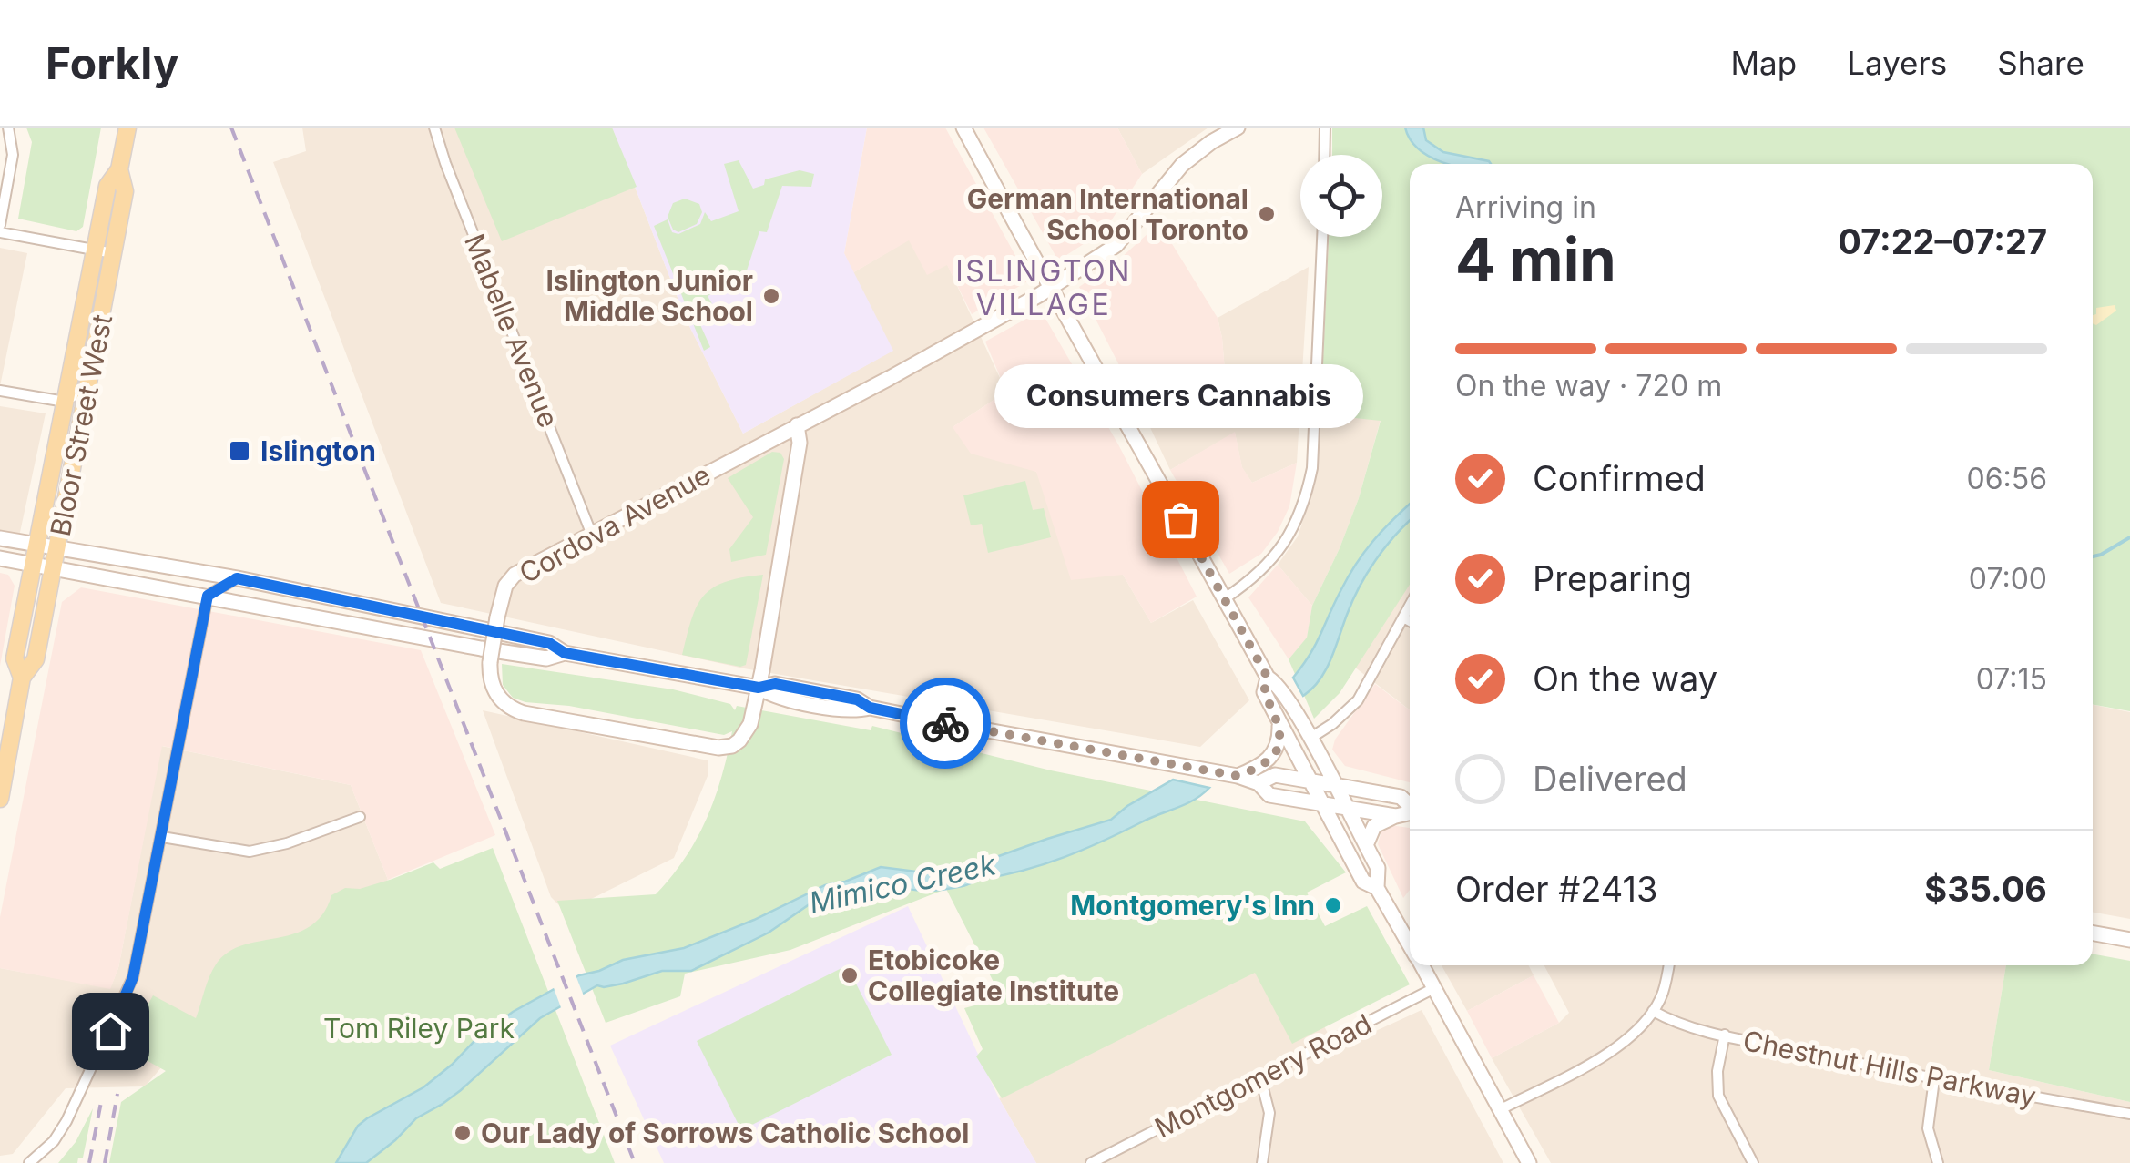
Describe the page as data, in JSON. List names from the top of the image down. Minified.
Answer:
{"streets":{"main road":["Bloor Street West","Cordova Avenue"],"street":["Mabelle Avenue","Chestnut Hills Parkway","Montgomery Road"]},"crossings":[["Mabelle Avenue","Cordova Avenue"]],"districts":["ISLINGTON VILLAGE"],"water":["Mimico Creek"],"parks":["Tom Riley Park"],"places":{"other":["German International School Toronto","Islington Junior Middle School","Consumers Cannabis","Montgomery's Inn","Etobicoke Collegiate Institute","Our Lady of Sorrows Catholic School"],"transit":["Islington"]},"page":{"header":"Forkly","nav":["Map","Layers","Share"],"heading":["4 min","Arriving in","07:22–07:27"],"panel":["Order #2413","$35.06"],"bar":"On the way · 720 m","bubble":"Consumers Cannabis","list":[["Confirmed","06:56"],["Preparing","07:00"],["On the way","07:15"],"Delivered"]}}
